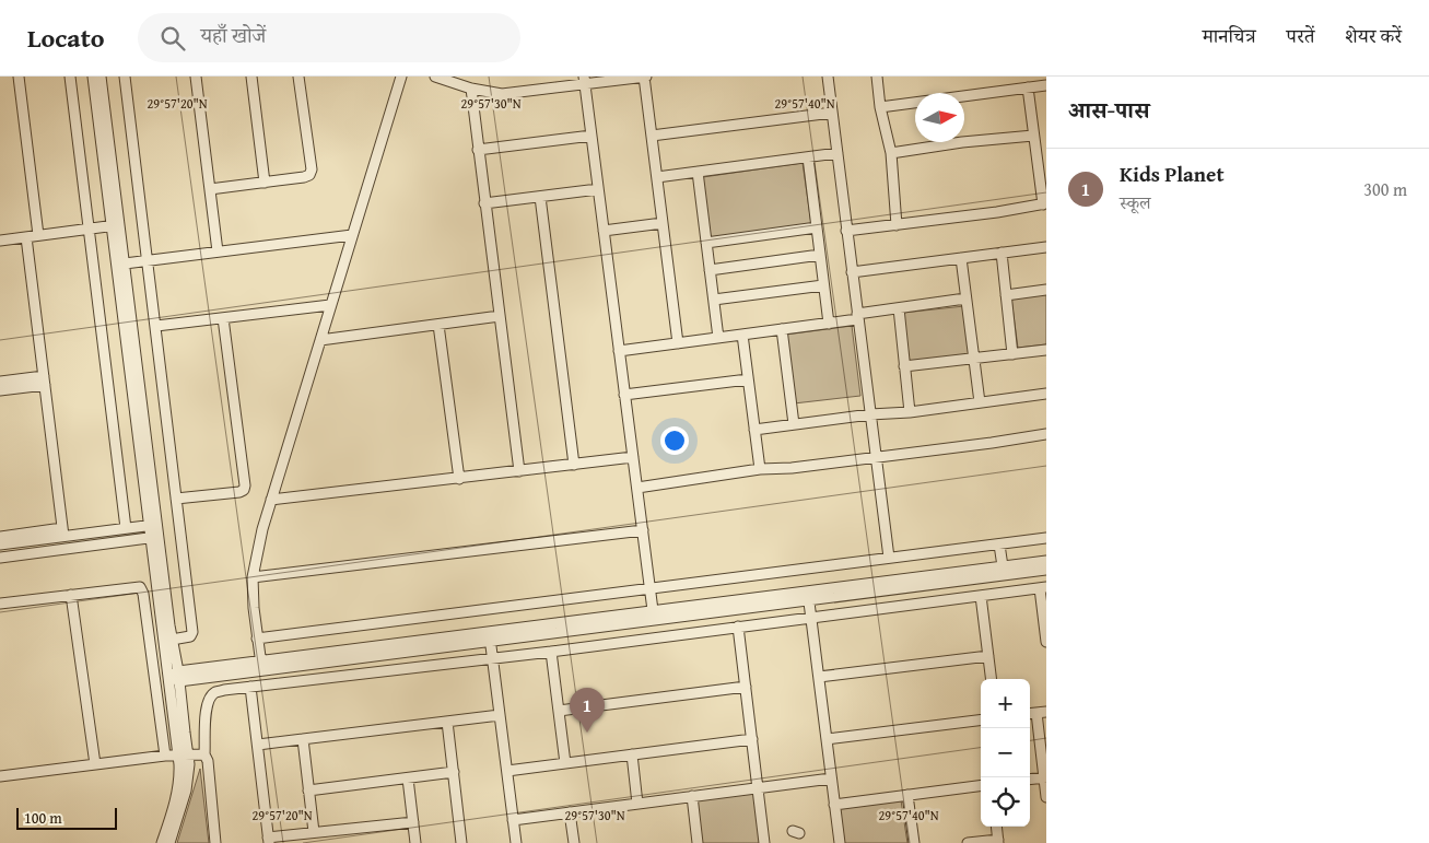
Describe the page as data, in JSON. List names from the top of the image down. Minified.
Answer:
{"scale_bar":"100 m","north":"right","page":{"header":"Locato","search":"यहाँ खोजें","nav":["मानचित्र","परतें","शेयर करें"],"heading":"आस-पास","list":[{"mark":"1","name":"Kids Planet","note":"स्कूल","value":"300 m"}],"map_buttons":["+","−"],"pins":"1","scale":"100 m"},"coordinates":["29°57'20\"N","29°57'30\"N","29°57'40\"N"]}
